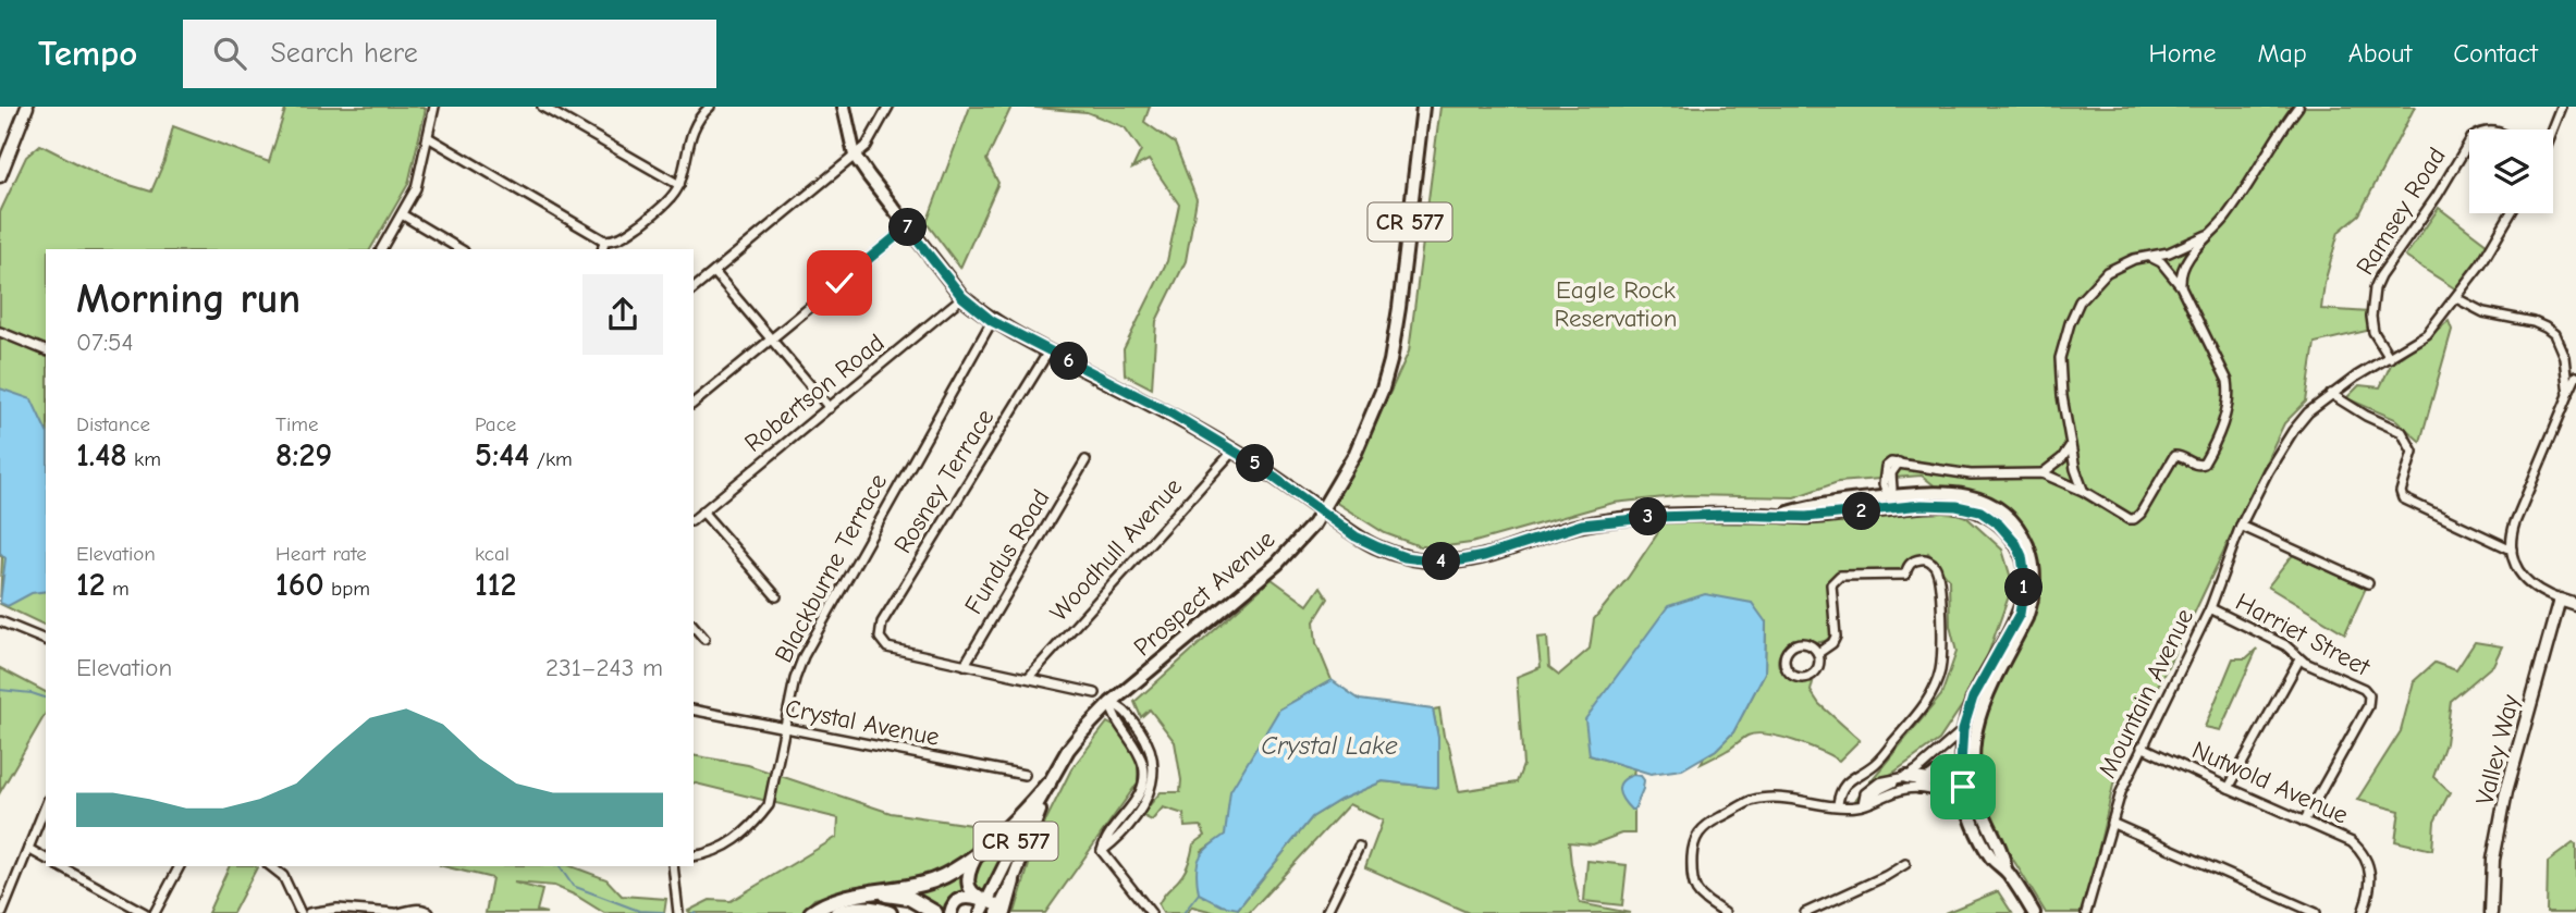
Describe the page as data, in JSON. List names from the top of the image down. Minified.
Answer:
{"streets":{"main road":["CR 577","Prospect Avenue"],"street":["Ramsey Road","Robertson Road","Rosney Terrace","Woodhull Avenue","Fundus Road","Blackburne Terrace","Harriet Street","Mountain Avenue","Crystal Avenue","Valley Way","Nutwold Avenue"]},"crossings":[["Ramsey Road","Mountain Avenue"],["Rosney Terrace","Fundus Road"],["Blackburne Terrace","Crystal Avenue"],["Harriet Street","Mountain Avenue"],["Harriet Street","Nutwold Avenue"],["Mountain Avenue","Nutwold Avenue"]],"water":["Crystal Lake"],"parks":["Eagle Rock Reservation"],"page":{"header":"Tempo","search":"Search here","nav":["Home","Map","About","Contact"],"pins":["7","6","5","2","3","4","1"],"heading":["Morning run","07:54"],"stats":[["Distance","1.48 km"],["Time","8:29"],["Pace","5:44 /km"],["Elevation","12 m"],["Heart rate","160 bpm"],["kcal","112"]],"chart":["Elevation","231–243 m"]}}
